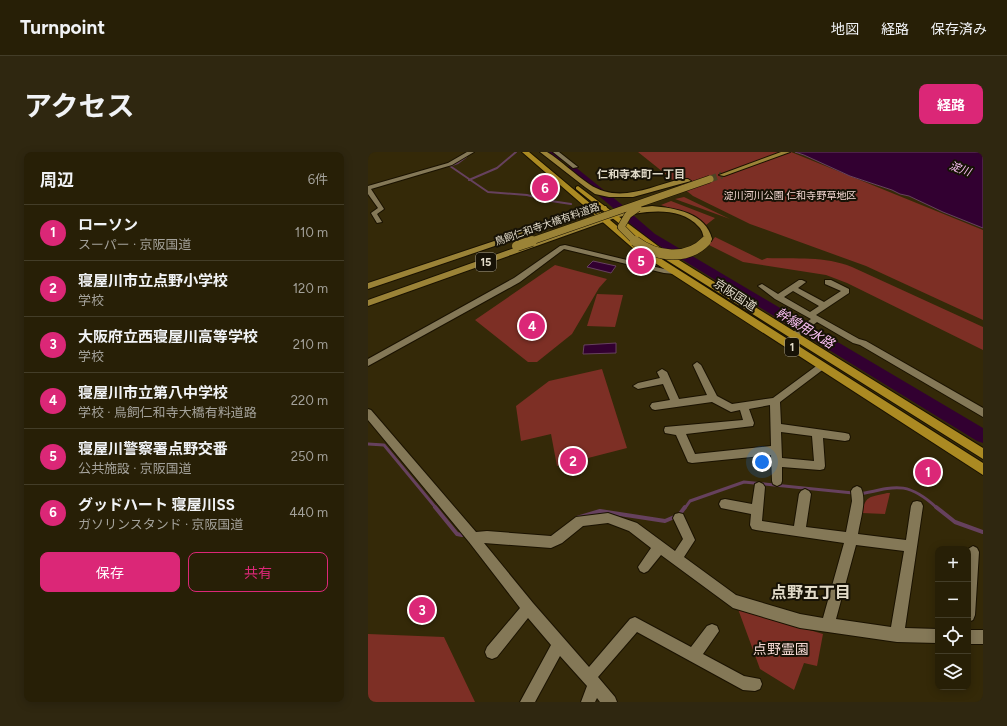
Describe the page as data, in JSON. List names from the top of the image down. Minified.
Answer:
{"streets":{"highway":["京阪国道","1"],"main road":["鳥飼仁和寺大橋有料道路","15"]},"crossings":[["鳥飼仁和寺大橋有料道路","15"],["15","京阪国道"]],"districts":["仁和寺本町一丁目","点野五丁目"],"water":["淀川","幹線用水路"],"parks":["淀川河川公園 仁和寺野草地区","点野霊園"],"page":{"header":"Turnpoint","nav":["地図","経路","保存済み"],"title":"アクセス","buttons":["経路",["保存","共有"]],"heading":["周辺","6件"],"pins":["6","5","4","2","1","3"],"list":[{"mark":"1","name":"ローソン","note":"スーパー · 京阪国道","value":"110 m"},{"mark":"2","name":"寝屋川市立点野小学校","note":"学校","value":"120 m"},{"mark":"3","name":"大阪府立西寝屋川高等学校","note":"学校","value":"210 m"},{"mark":"4","name":"寝屋川市立第八中学校","note":"学校 · 鳥飼仁和寺大橋有料道路","value":"220 m"},{"mark":"5","name":"寝屋川警察署点野交番","note":"公共施設 · 京阪国道","value":"250 m"},{"mark":"6","name":"グッドハート 寝屋川SS","note":"ガソリンスタンド · 京阪国道","value":"440 m"}],"map_buttons":["+","−"]}}
